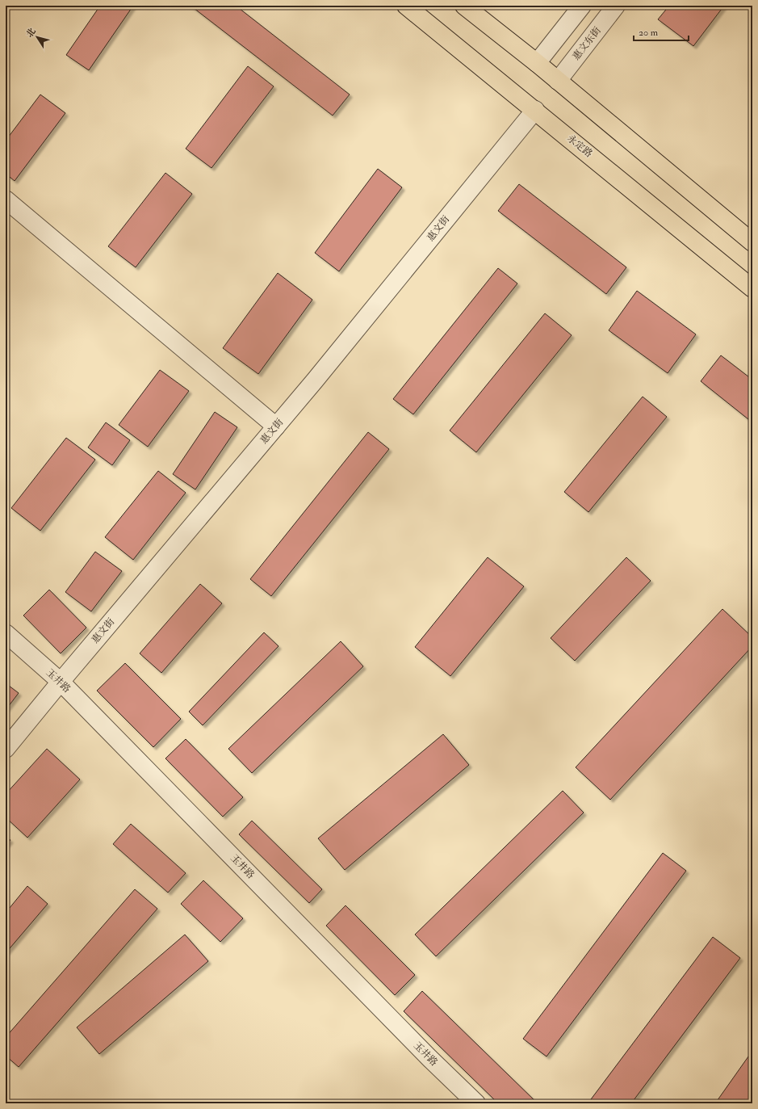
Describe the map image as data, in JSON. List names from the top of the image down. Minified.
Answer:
{"streets":{"highway":["永定路"],"street":["惠文东街","惠文街","玉井路"]},"crossings":[["永定路","惠文街"],["惠文街","玉井路"]],"scale_bar":"20 m","north":"top left"}
